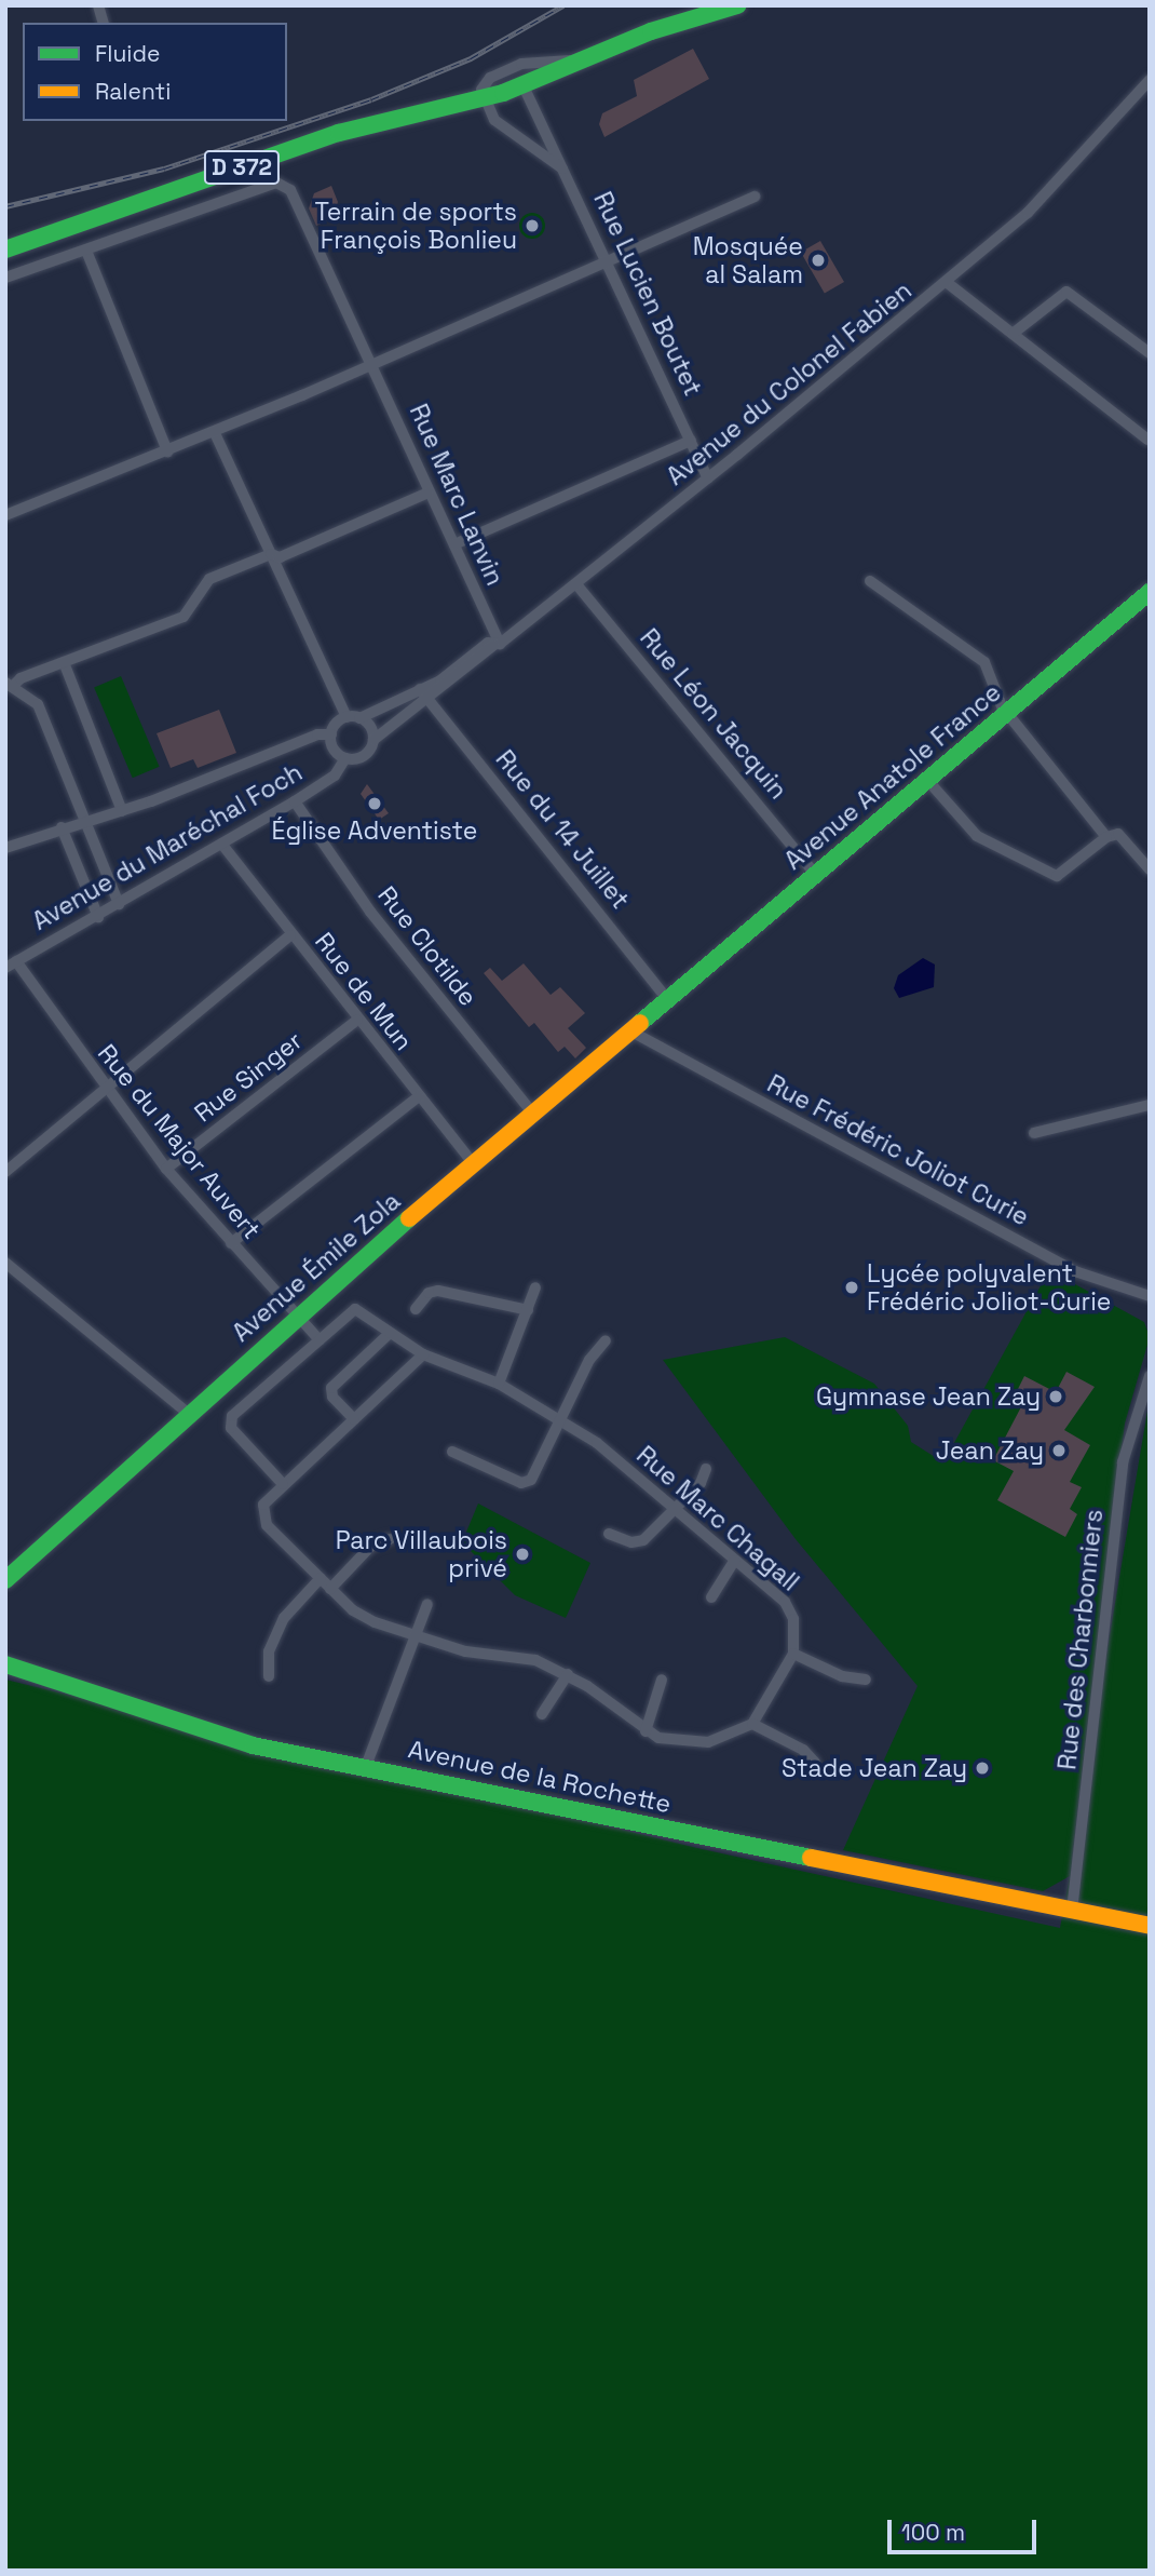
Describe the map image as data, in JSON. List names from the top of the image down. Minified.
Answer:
{"streets":{"main road":["D 372","Avenue Anatole France","Avenue Émile Zola","Avenue de la Rochette"],"street":["Rue Lucien Boutet","Avenue du Colonel Fabien","Rue Marc Lanvin","Rue Léon Jacquin","Rue du 14 Juillet","Avenue du Maréchal Foch","Rue Clotilde","Rue de Mun","Rue Singer","Rue du Major Auvert","Rue Frédéric Joliot Curie","Rue Marc Chagall","Rue des Charbonniers"]},"crossings":[["D 372","Rue Lucien Boutet"],["Rue Lucien Boutet","Avenue du Colonel Fabien"],["Avenue du Colonel Fabien","Rue Marc Lanvin"],["Avenue du Colonel Fabien","Rue Léon Jacquin"],["Avenue du Colonel Fabien","Rue du 14 Juillet"],["Rue Léon Jacquin","Avenue Anatole France"],["Avenue Anatole France","Rue du 14 Juillet"],["Avenue Anatole France","Avenue Émile Zola"],["Rue du 14 Juillet","Avenue Émile Zola"],["Avenue du Maréchal Foch","Rue Clotilde"],["Avenue du Maréchal Foch","Rue de Mun"],["Avenue du Maréchal Foch","Rue du Major Auvert"],["Rue Clotilde","Avenue Émile Zola"],["Rue de Mun","Rue Singer"],["Rue de Mun","Avenue Émile Zola"],["Rue Singer","Rue du Major Auvert"],["Rue du Major Auvert","Avenue Émile Zola"],["Rue du Major Auvert","Rue Marc Chagall"],["Rue Frédéric Joliot Curie","Avenue Émile Zola"],["Rue des Charbonniers","Avenue de la Rochette"]],"places":["Terrain de sports François Bonlieu","Mosquée al Salam","Église Adventiste","Lycée polyvalent Frédéric Joliot-Curie","Gymnase Jean Zay","Jean Zay","Parc Villaubois privé","Stade Jean Zay"],"legend":["Fluide","Ralenti"],"scale_bar":"100 m"}
